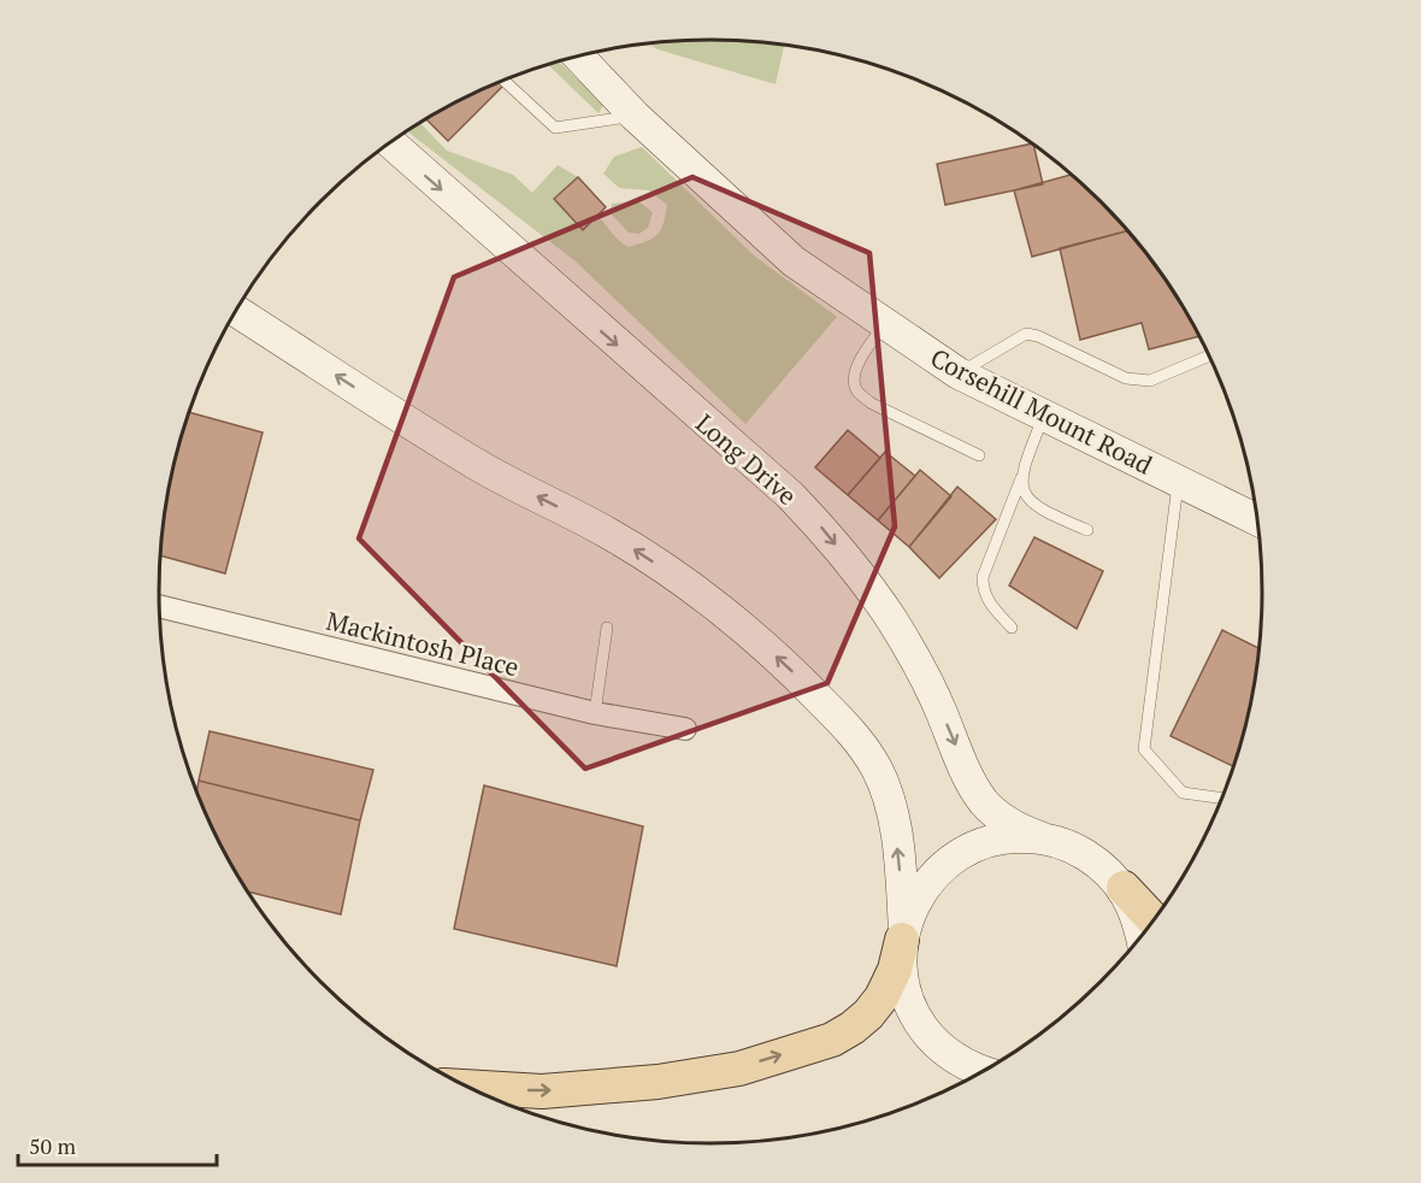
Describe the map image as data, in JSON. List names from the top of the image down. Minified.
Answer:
{"streets":{"main road":["Corsehill Mount Road","Long Drive"],"street":["Mackintosh Place"]},"scale_bar":"50 m"}
